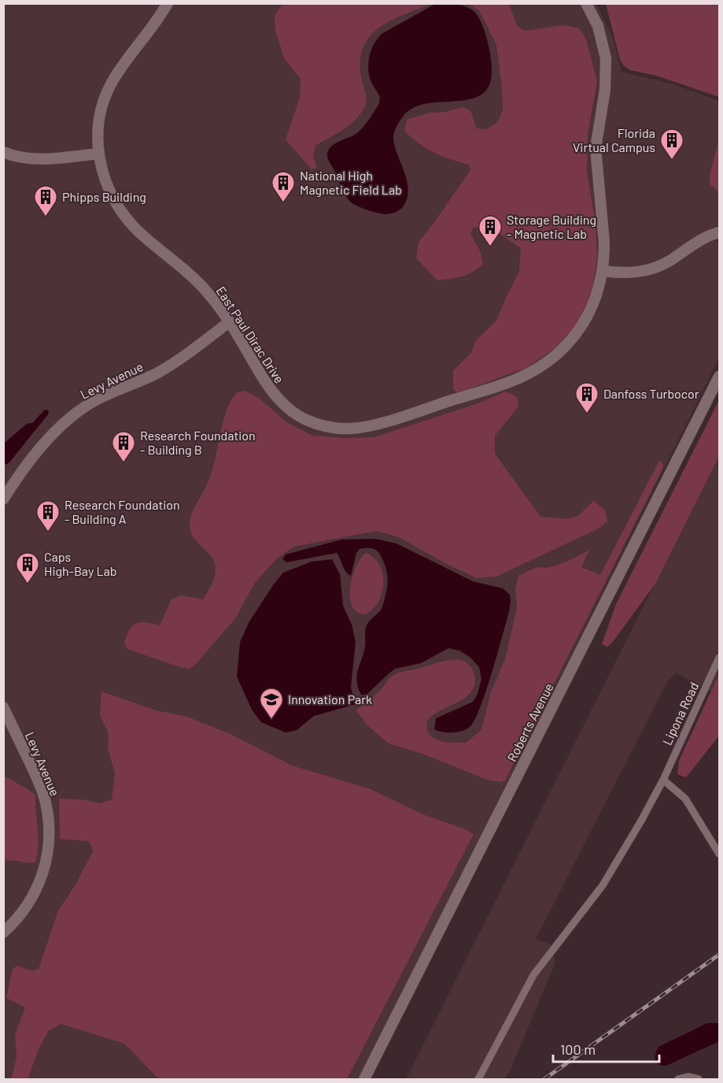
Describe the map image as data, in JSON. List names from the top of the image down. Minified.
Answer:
{"streets":{"street":["East Paul Dirac Drive","Levy Avenue","Lipona Road","Roberts Avenue"]},"crossings":[["East Paul Dirac Drive","Levy Avenue"]],"places":{"building":["Florida Virtual Campus","National High Magnetic Field Lab","Phipps Building","Storage Building - Magnetic Lab","Danfoss Turbocor","Research Foundation - Building B","Research Foundation - Building A","Caps High-Bay Lab"],"school or university":["Innovation Park"]},"scale_bar":"100 m"}
